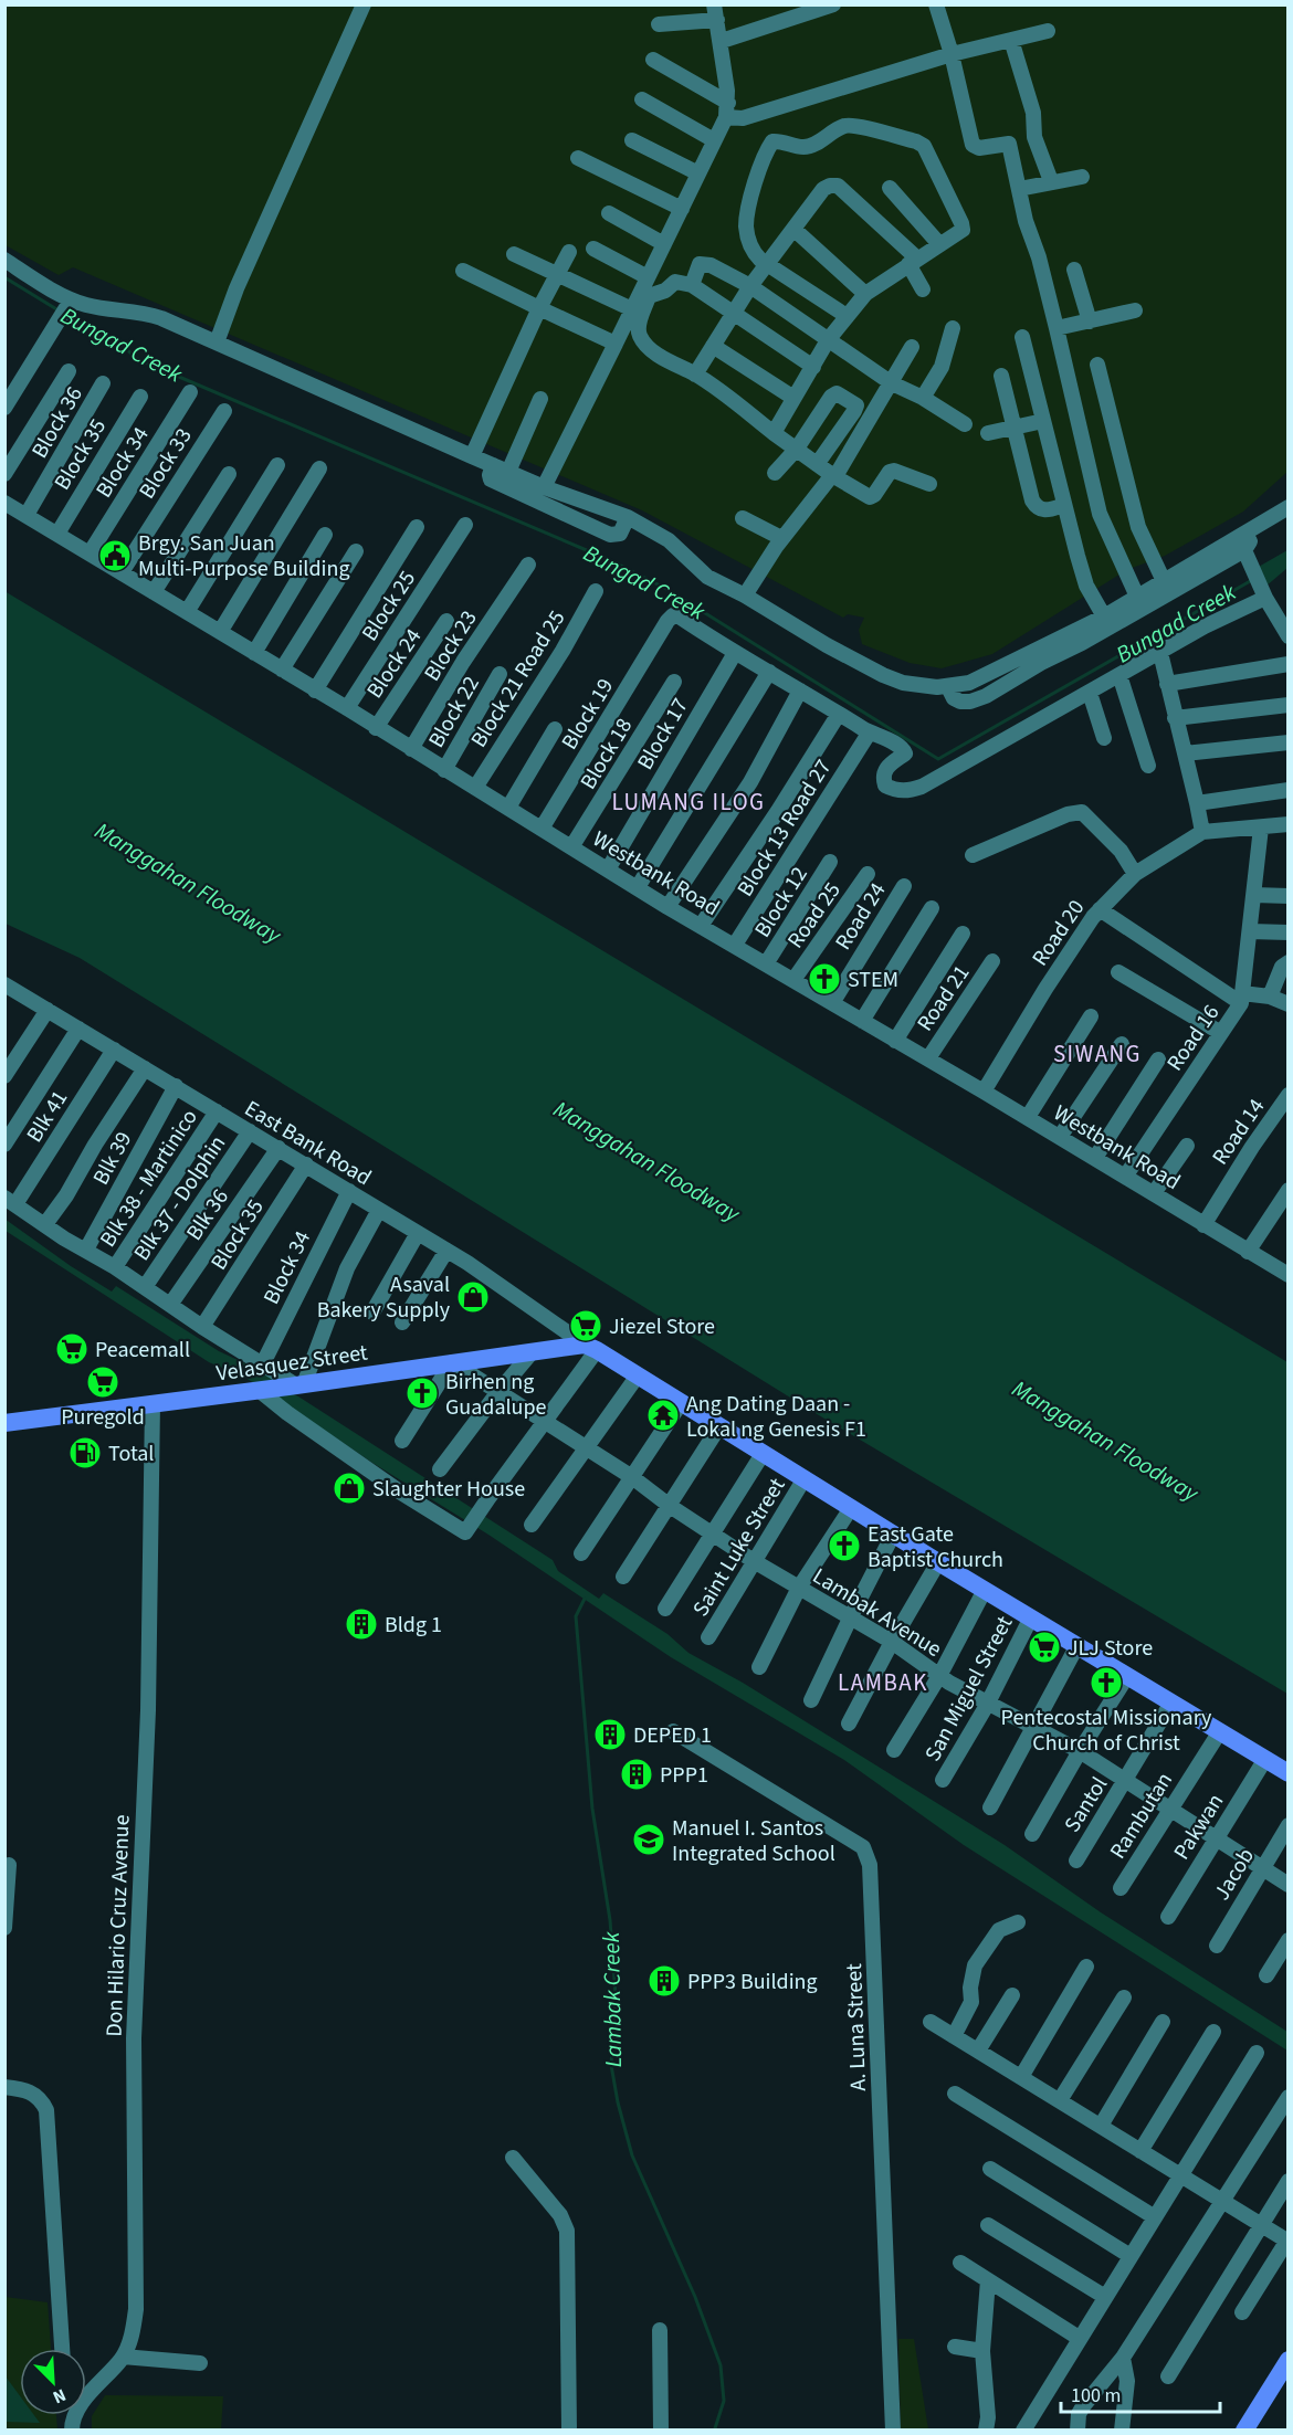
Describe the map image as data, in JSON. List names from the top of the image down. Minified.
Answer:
{"streets":{"main road":["Velasquez Street"],"street":["Block 36","Block 35","Block 34","Block 33","Block 25","Block 23","Block 24","Block 21 Road 25","Block 22","Block 19","Block 17","Block 18","Block 13 Road 27","Westbank Road","Block 12","Road 25","Road 24","Road 20","Road 21","Road 16","Blk 41","Road 14","East Bank Road","Blk 39","Blk 38 - Martinico","Blk 37 - Dolphin","Blk 36","Saint Luke Street","Lambak Avenue","San Miguel Street","Santol","Rambutan","Pakwan","Jacob","Don Hilario Cruz Avenue","A. Luna Street"]},"crossings":[["Block 36","Westbank Road"],["Block 35","Westbank Road"],["Block 35","East Bank Road"],["Block 34","Westbank Road"],["Block 34","East Bank Road"],["Block 33","Westbank Road"],["Block 25","Westbank Road"],["Block 23","Westbank Road"],["Block 24","Westbank Road"],["Block 21 Road 25","Westbank Road"],["Block 22","Westbank Road"],["Block 19","Block 17"],["Block 19","Westbank Road"],["Block 17","Westbank Road"],["Block 18","Westbank Road"],["Block 13 Road 27","Westbank Road"],["Westbank Road","Block 12"],["Westbank Road","Road 25"],["Westbank Road","Road 24"],["Westbank Road","Road 20"],["Westbank Road","Road 21"],["Westbank Road","Road 16"],["Westbank Road","Road 14"],["Blk 41","East Bank Road"],["East Bank Road","Blk 39"],["East Bank Road","Blk 38 - Martinico"],["East Bank Road","Blk 37 - Dolphin"],["East Bank Road","Blk 36"],["East Bank Road","Velasquez Street"],["Velasquez Street","Lambak Avenue"],["Velasquez Street","Don Hilario Cruz Avenue"],["Saint Luke Street","Lambak Avenue"],["Lambak Avenue","San Miguel Street"],["Lambak Avenue","Santol"],["Lambak Avenue","Rambutan"],["Lambak Avenue","Pakwan"],["Lambak Avenue","Jacob"]],"districts":["LUMANG ILOG","SIWANG","LAMBAK"],"water":["Bungad Creek","Manggahan Floodway","Lambak Creek"],"places":{"public building":["Brgy. San Juan Multi-Purpose Building"],"church":["STEM","Birhen ng Guadalupe","East Gate Baptist Church","Pentecostal Missionary Church of Christ"],"shop":["Asaval Bakery Supply","Slaughter House"],"supermarket":["Jiezel Store","Peacemall","Puregold","JLJ Store"],"temple":["Ang Dating Daan - Lokal ng Genesis F1"],"fuel station":["Total"],"building":["Bldg 1","DEPED 1","PPP1","PPP3 Building"],"school or university":["Manuel I. Santos Integrated School"]},"scale_bar":"100 m","north":"bottom right"}
